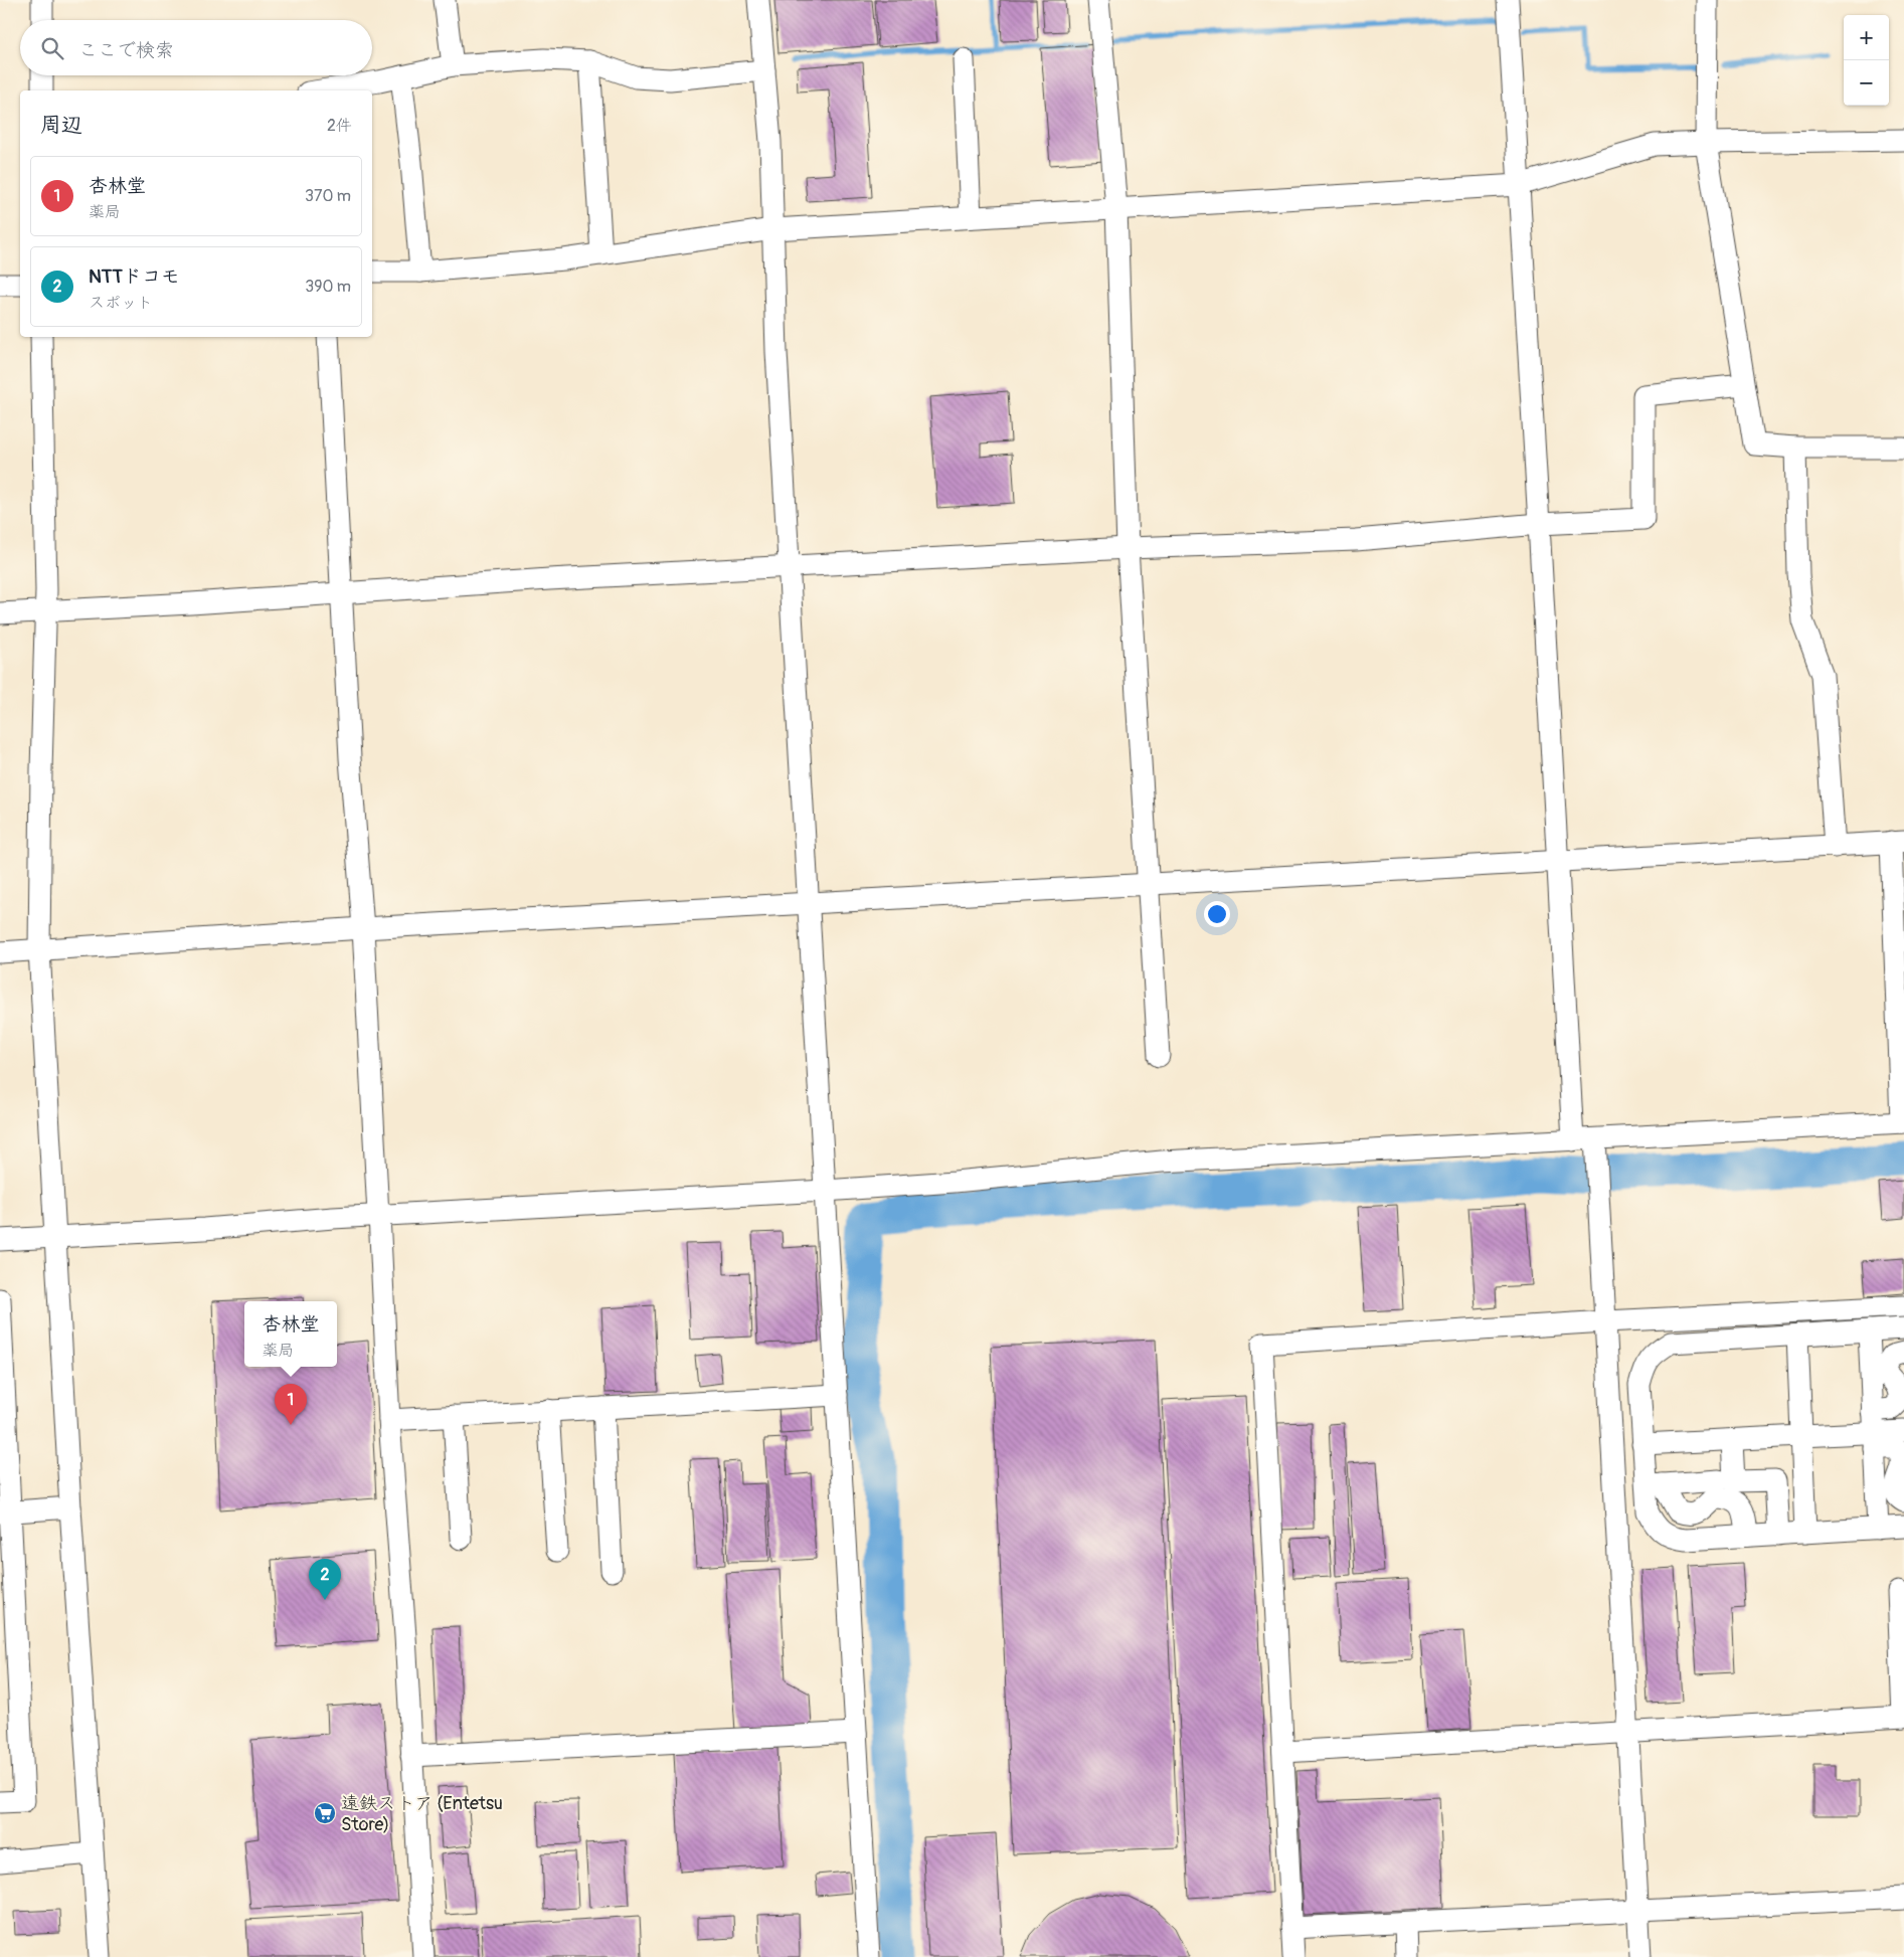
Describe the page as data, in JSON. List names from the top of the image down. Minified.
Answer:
{"places":{"supermarket":["遠鉄ストア (Entetsu Store)"]},"page":{"map_buttons":["+","−"],"search":"ここで検索","heading":["周辺","2件"],"list":[{"mark":"1","name":"杏林堂","note":"薬局","value":"370 m"},{"mark":"2","name":"NTTドコモ","note":"スポット","value":"390 m"}],"popup":["杏林堂","薬局"],"pins":["1","2"]}}
